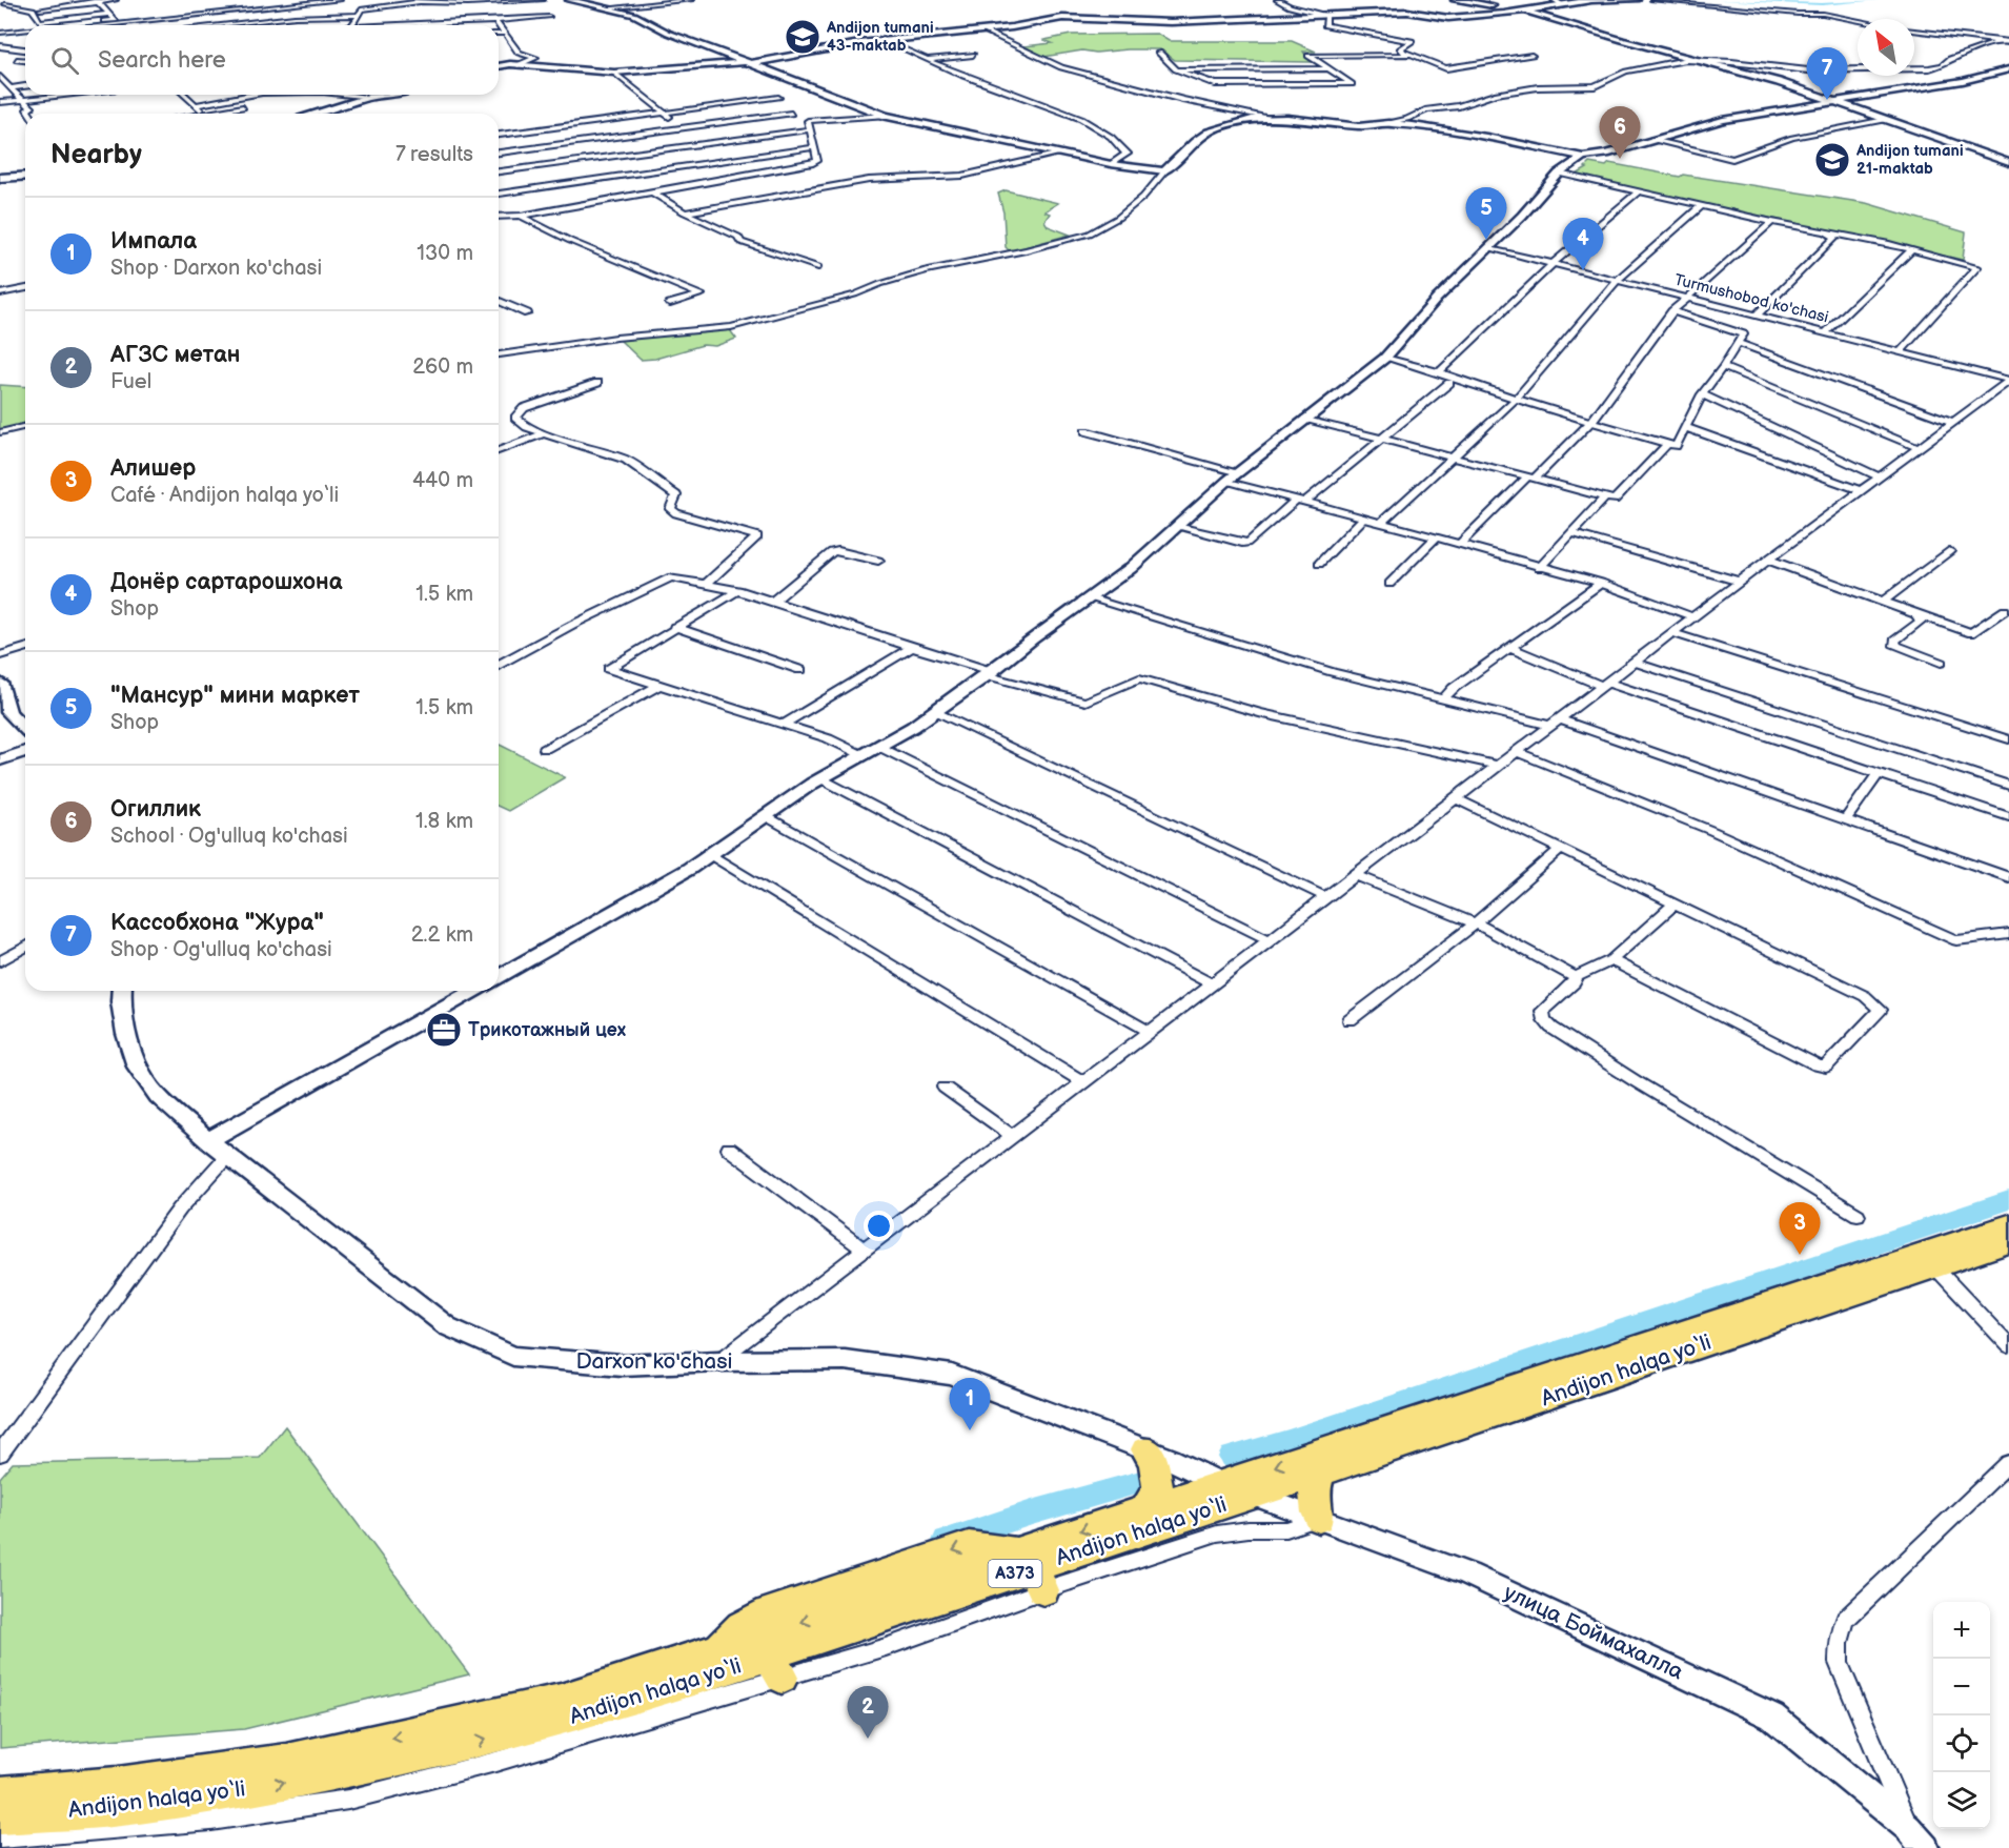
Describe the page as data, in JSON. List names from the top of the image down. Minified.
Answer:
{"streets":{"highway":["Andijon halqa yo‘li","A373"],"street":["Turmushobod ko'chasi","Darxon ko'chasi","улица Боймахалла"]},"crossings":[["Darxon ko'chasi","Andijon halqa yo‘li"],["Darxon ko'chasi","улица Боймахалла"],["Andijon halqa yo‘li","улица Боймахалла"]],"places":{"school or university":["Andijon tumani 43-maktab","Andijon tumani 21-maktab"],"office":["Трикотажный цех"]},"north":"top left","page":{"search":"Search here","pins":["7","6","5","4","3","1","2"],"heading":["Nearby","7 results"],"list":[{"mark":"1","name":"Импала","note":"Shop · Darxon ko'chasi","value":"130 m"},{"mark":"2","name":"АГЗС метан","note":"Fuel","value":"260 m"},{"mark":"3","name":"Алишер","note":"Café · Andijon halqa yo‘li","value":"440 m"},{"mark":"4","name":"Донёр сартарошхона","note":"Shop","value":"1.5 km"},{"mark":"5","name":"\"Мансур\" мини маркет","note":"Shop","value":"1.5 km"},{"mark":"6","name":"Огиллик","note":"School · Og'ulluq ko'chasi","value":"1.8 km"},{"mark":"7","name":"Кассобхона \"Жура\"","note":"Shop · Og'ulluq ko'chasi","value":"2.2 km"}],"map_buttons":["+","−"]}}
